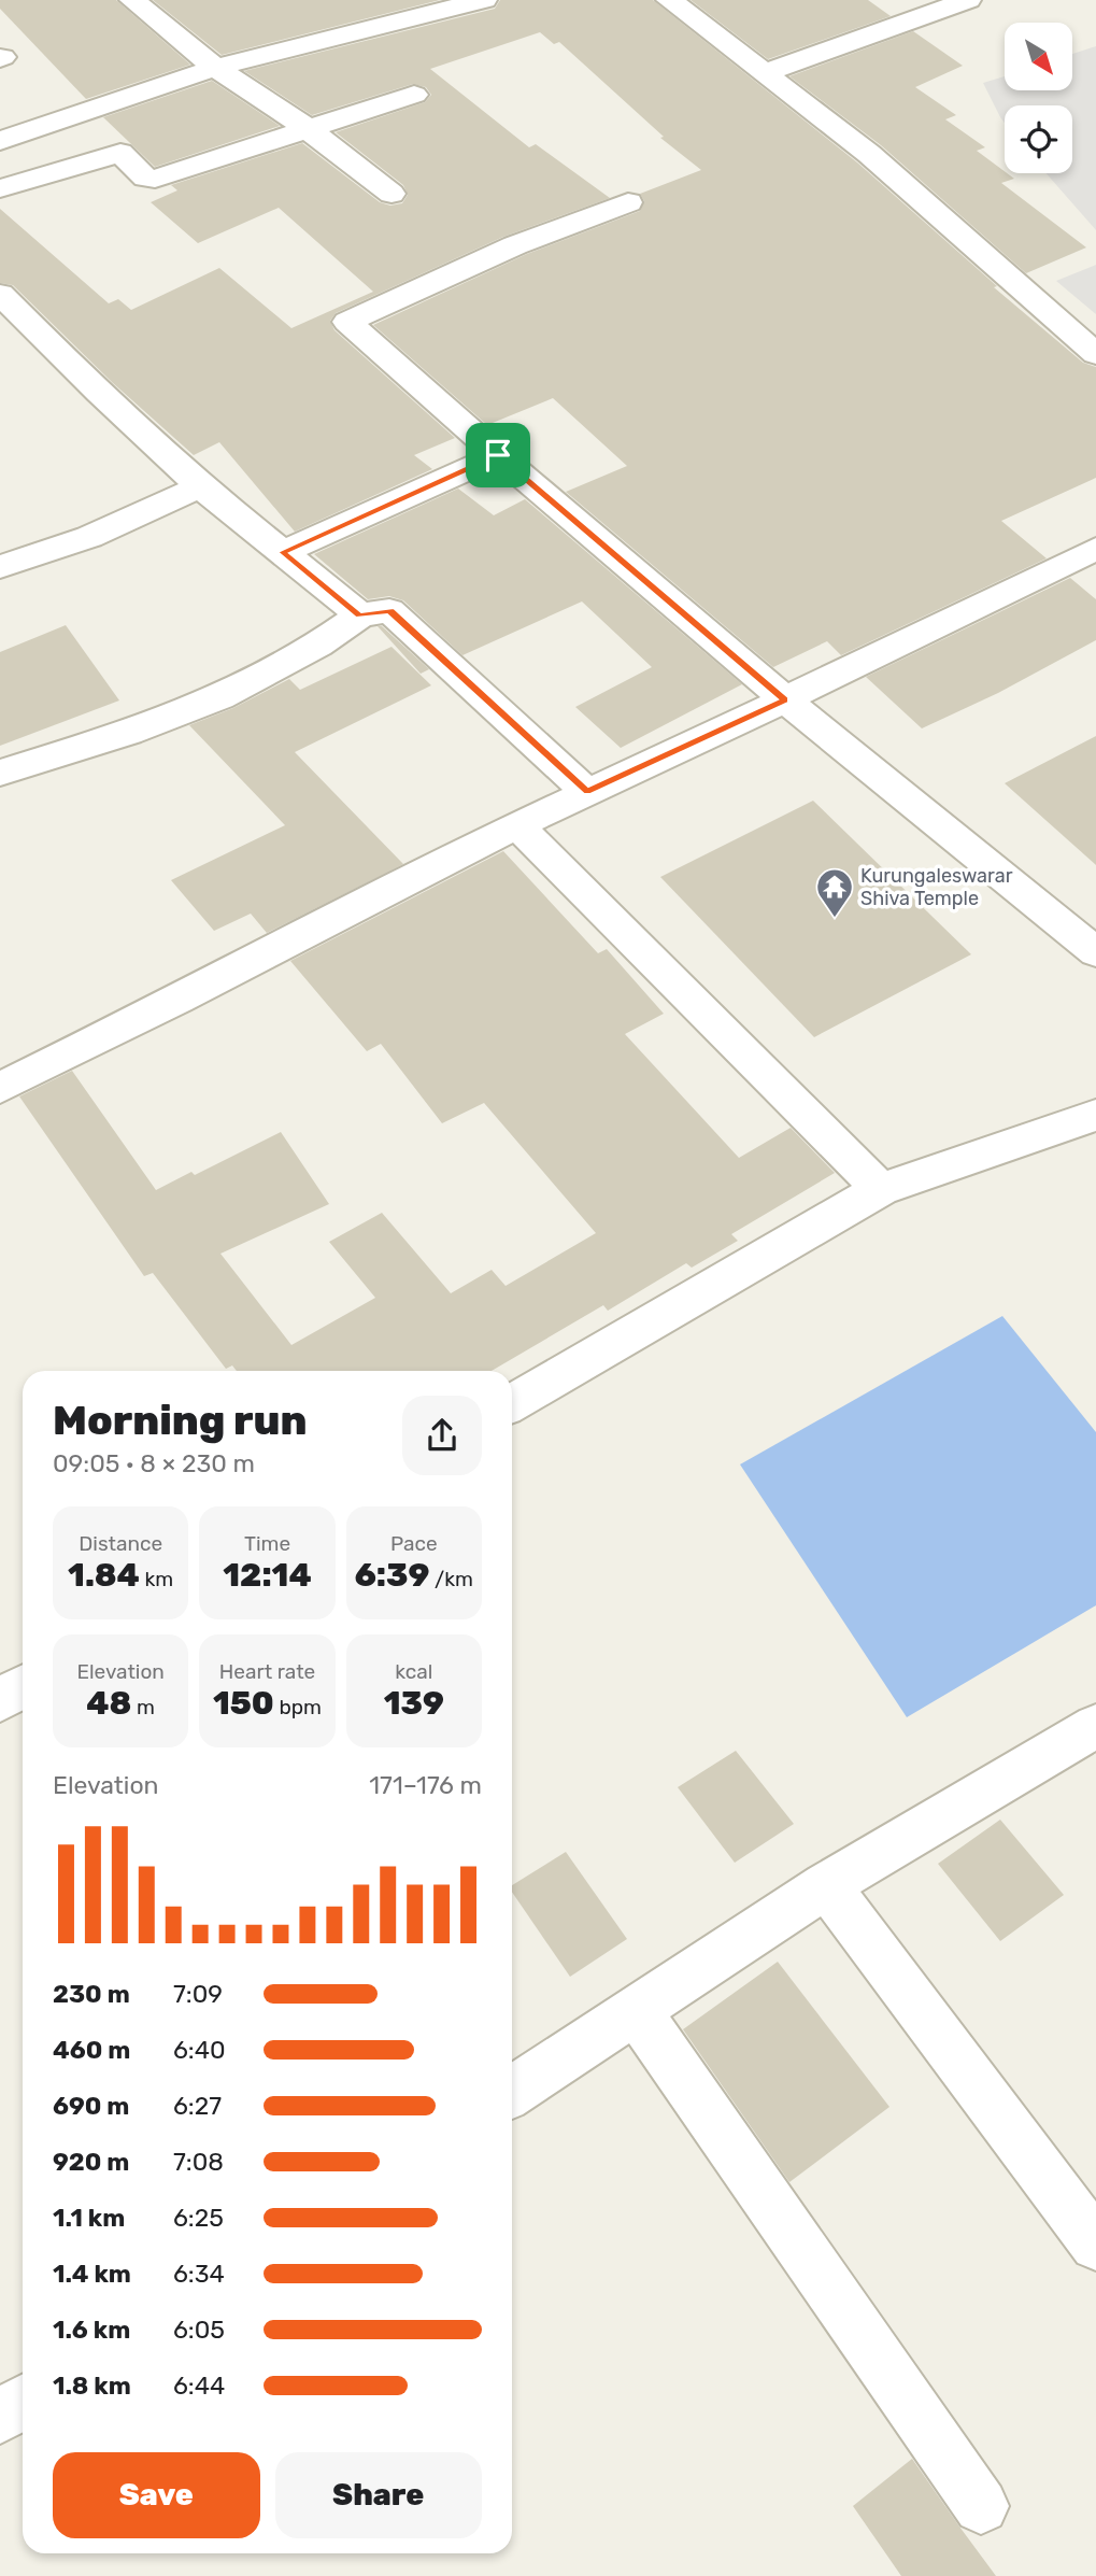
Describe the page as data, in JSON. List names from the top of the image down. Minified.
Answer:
{"places":{"temple":["Kurungaleswarar Shiva Temple"]},"north":"bottom right","page":{"heading":["Morning run","09:05 · 8 × 230 m"],"stats":[["Distance","1.84 km"],["Time","12:14"],["Pace","6:39 /km"],["Elevation","48 m"],["Heart rate","150 bpm"],["kcal","139"]],"chart":["Elevation","171–176 m"],"list":[{"name":"230 m","note":"7:09"},{"name":"460 m","note":"6:40"},{"name":"690 m","note":"6:27"},{"name":"920 m","note":"7:08"},{"name":"1.1 km","note":"6:25"},{"name":"1.4 km","note":"6:34"},{"name":"1.6 km","note":"6:05"},{"name":"1.8 km","note":"6:44"}],"buttons":["Save","Share"]}}
